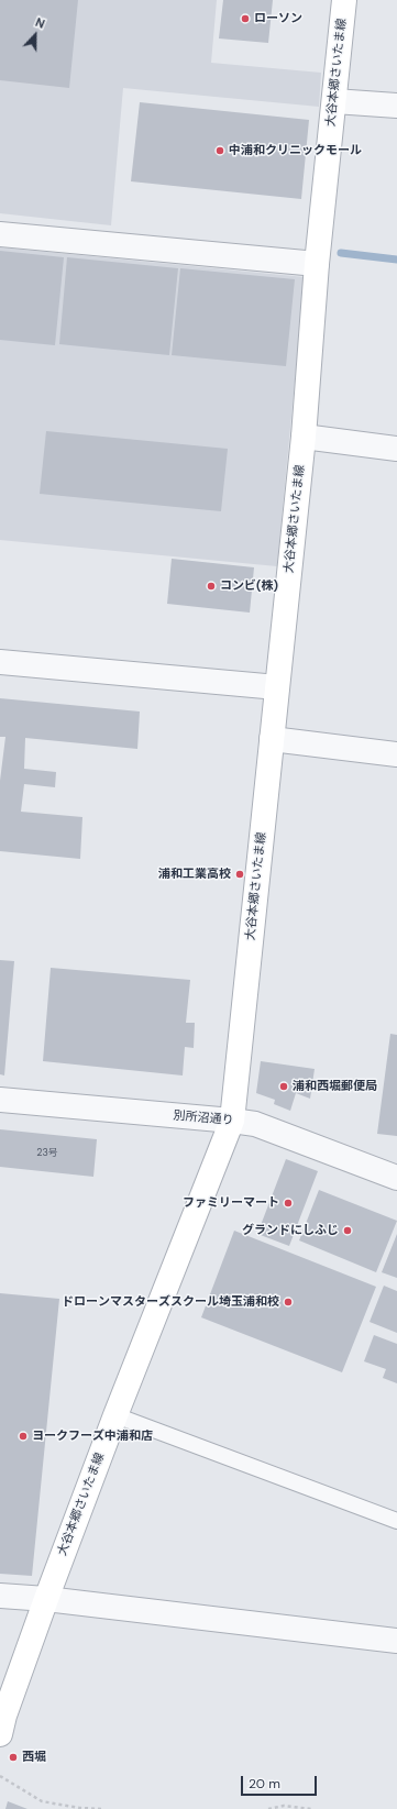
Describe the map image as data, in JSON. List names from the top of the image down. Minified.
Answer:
{"streets":{"main road":["大谷本郷さいたま線"],"street":["別所沼通り"]},"crossings":[["大谷本郷さいたま線","別所沼通り"]],"places":["ローソン","中浦和クリニックモール","コンビ(株)","浦和工業高校","浦和西堀郵便局","ファミリーマート","グランドにしふじ","ドローンマスターズスクール埼玉浦和校","ヨークフーズ中浦和店","西堀"],"house_numbers":["23号"],"scale_bar":"20 m","north":"top"}
